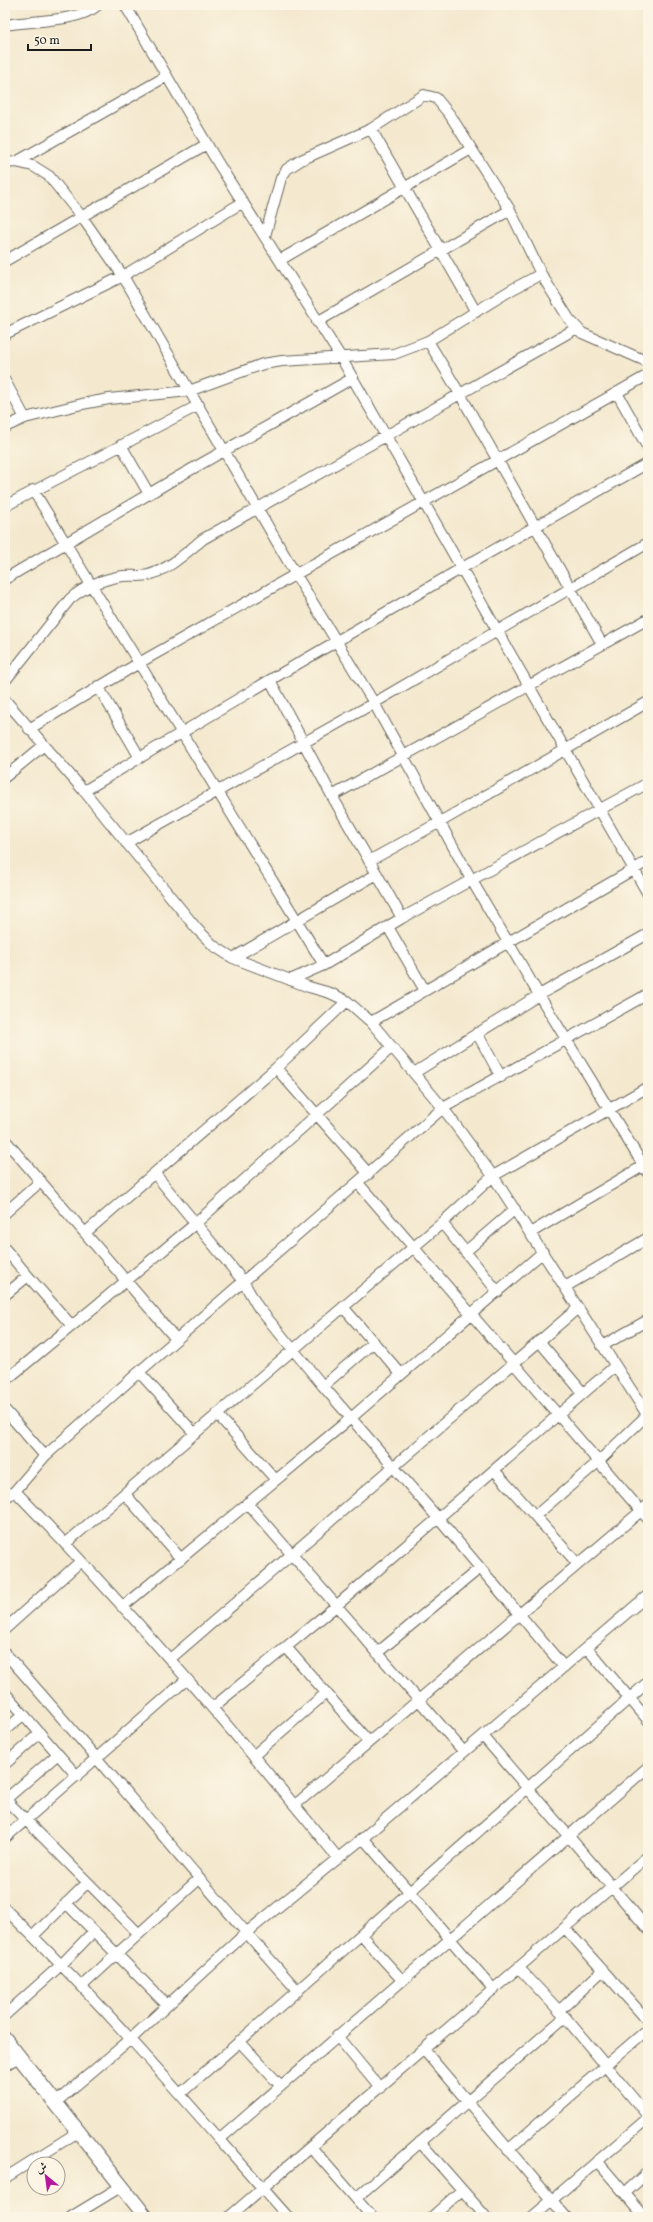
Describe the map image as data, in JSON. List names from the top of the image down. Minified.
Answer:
{"scale_bar":"50 m","north":"top left"}
